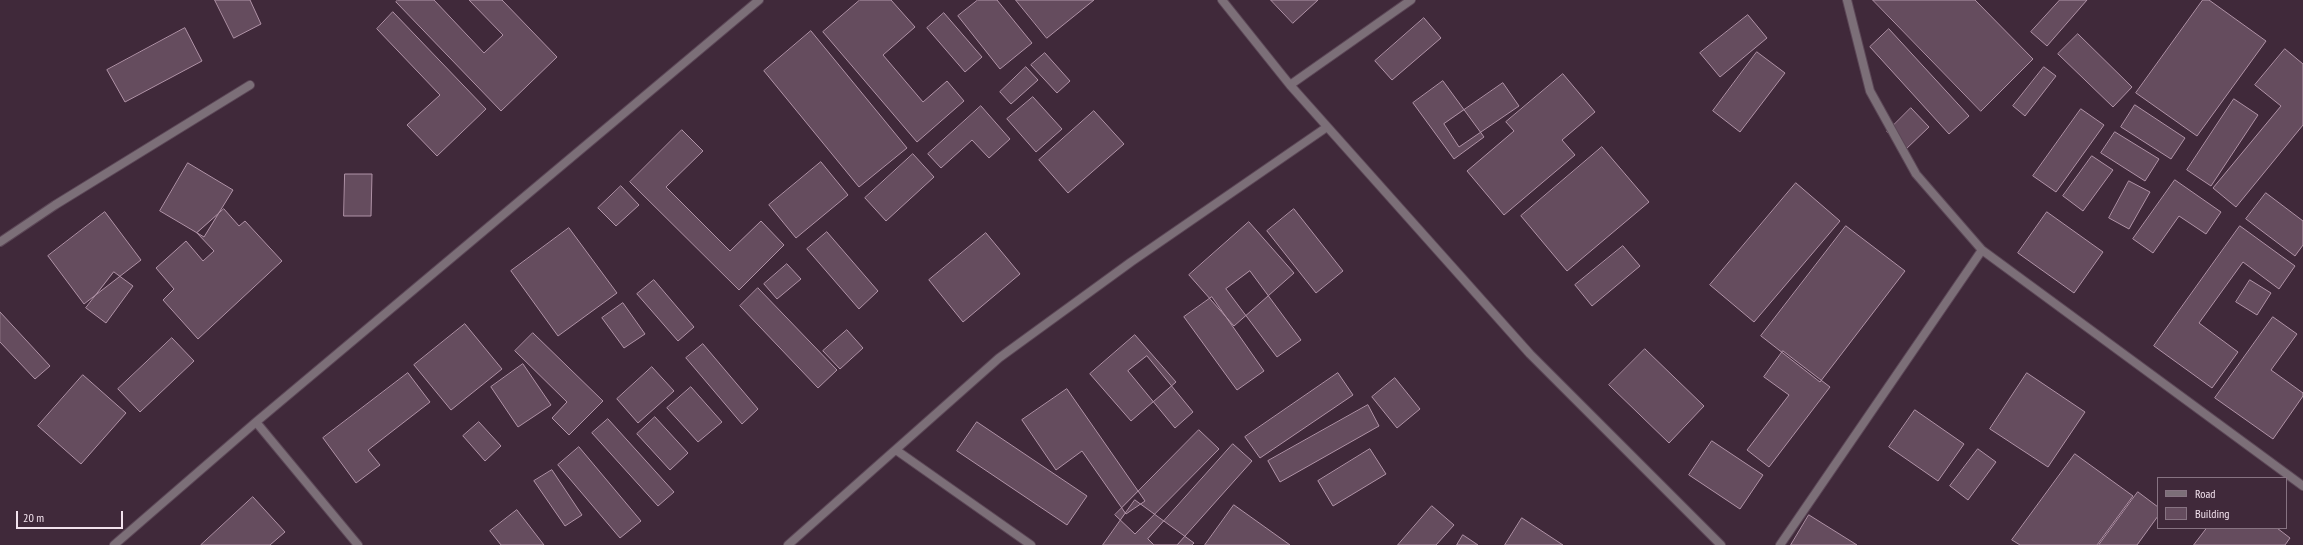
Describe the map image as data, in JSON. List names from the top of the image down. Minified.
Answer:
{"legend":["Road","Building"],"scale_bar":"20 m"}
